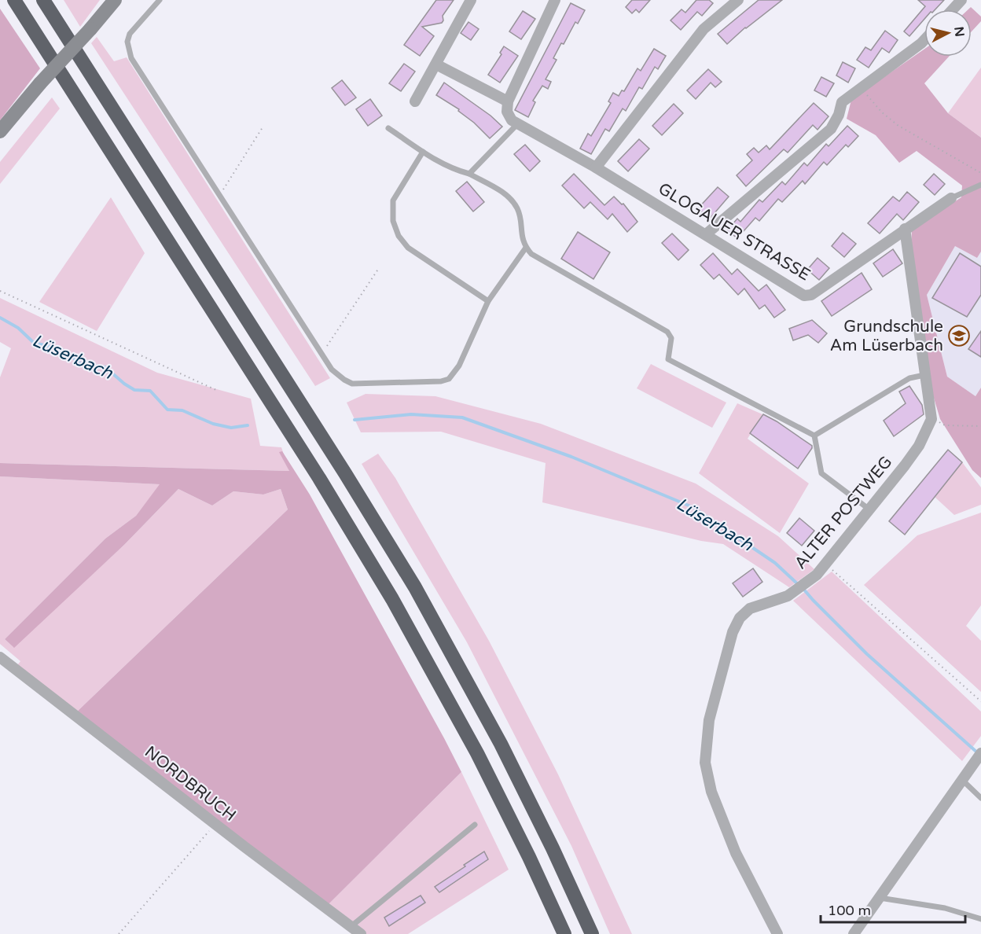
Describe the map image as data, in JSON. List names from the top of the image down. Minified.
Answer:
{"streets":{"street":["GLOGAUER STRASSE","ALTER POSTWEG","NORDBRUCH"]},"water":["Lüserbach"],"places":{"school or university":["Grundschule Am Lüserbach"]},"scale_bar":"100 m","north":"right"}
